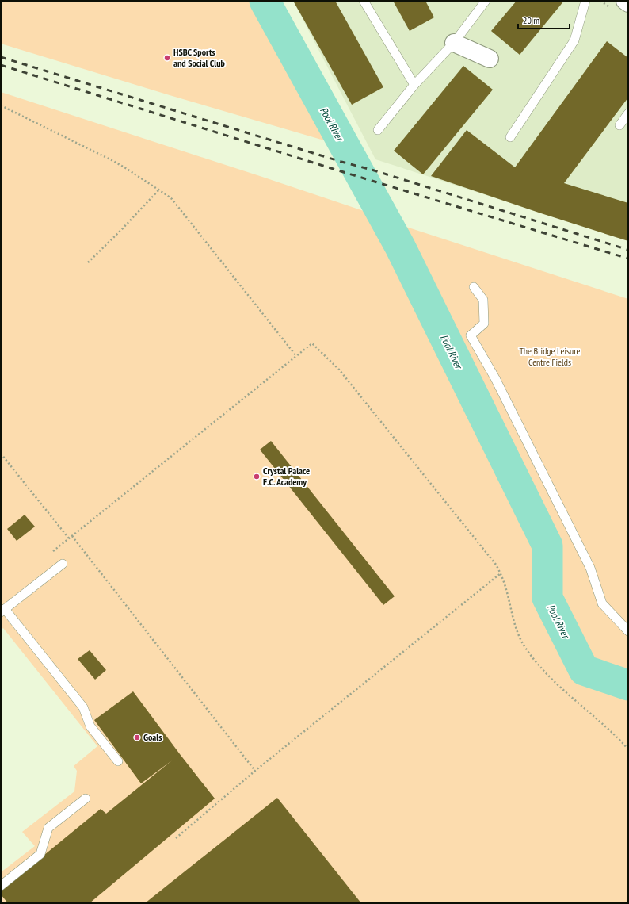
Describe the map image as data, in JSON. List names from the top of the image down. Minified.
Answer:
{"water":["Pool River"],"parks":["The Bridge Leisure Centre Fields"],"places":["HSBC Sports and Social Club","Crystal Palace F.C. Academy","Goals"],"scale_bar":"20 m"}
